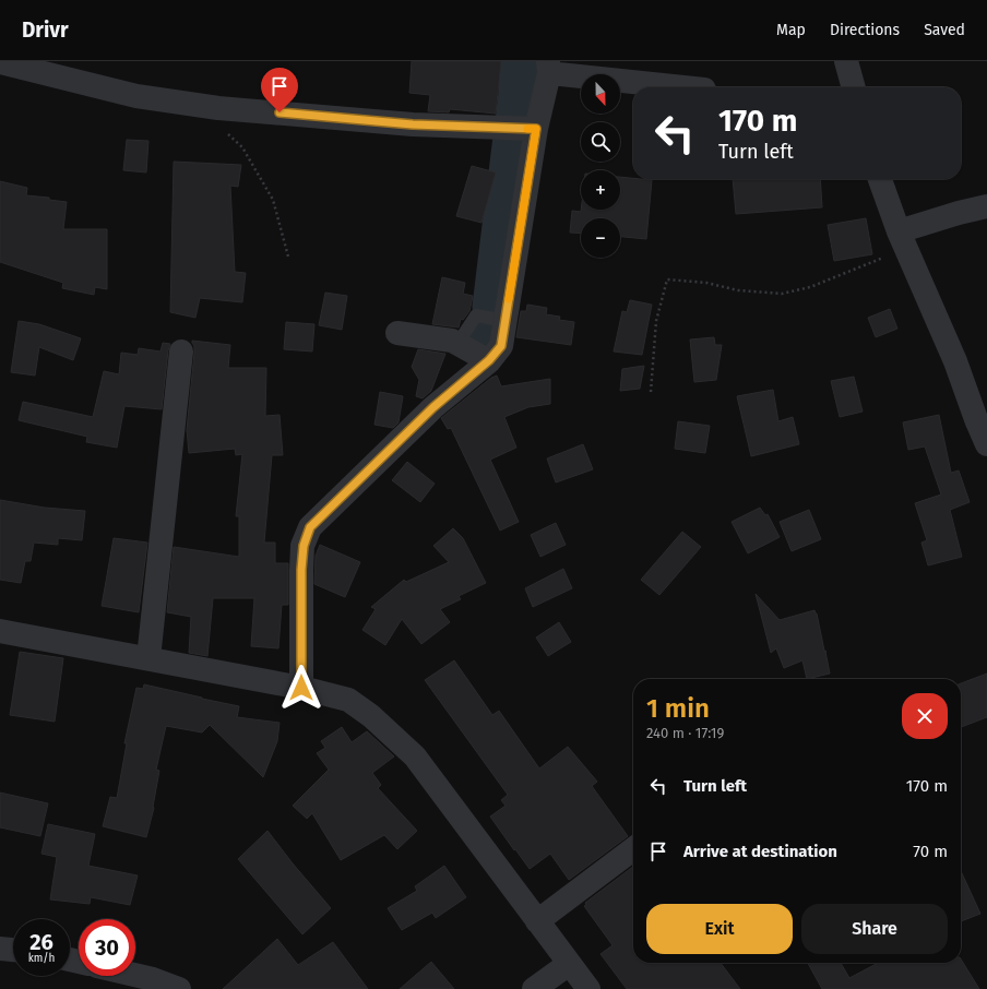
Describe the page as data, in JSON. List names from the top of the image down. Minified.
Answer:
{"north":"bottom","page":{"header":"Drivr","nav":["Map","Directions","Saved"],"map_buttons":["+","−"],"turn":["170 m","Turn left"],"heading":["1 min","240 m · 17:19"],"list":[{"name":"Turn left","value":"170 m"},{"name":"Arrive at destination","value":"70 m"}],"buttons":["Exit","Share"],"speed":"26 km/h","limit":"30"}}
